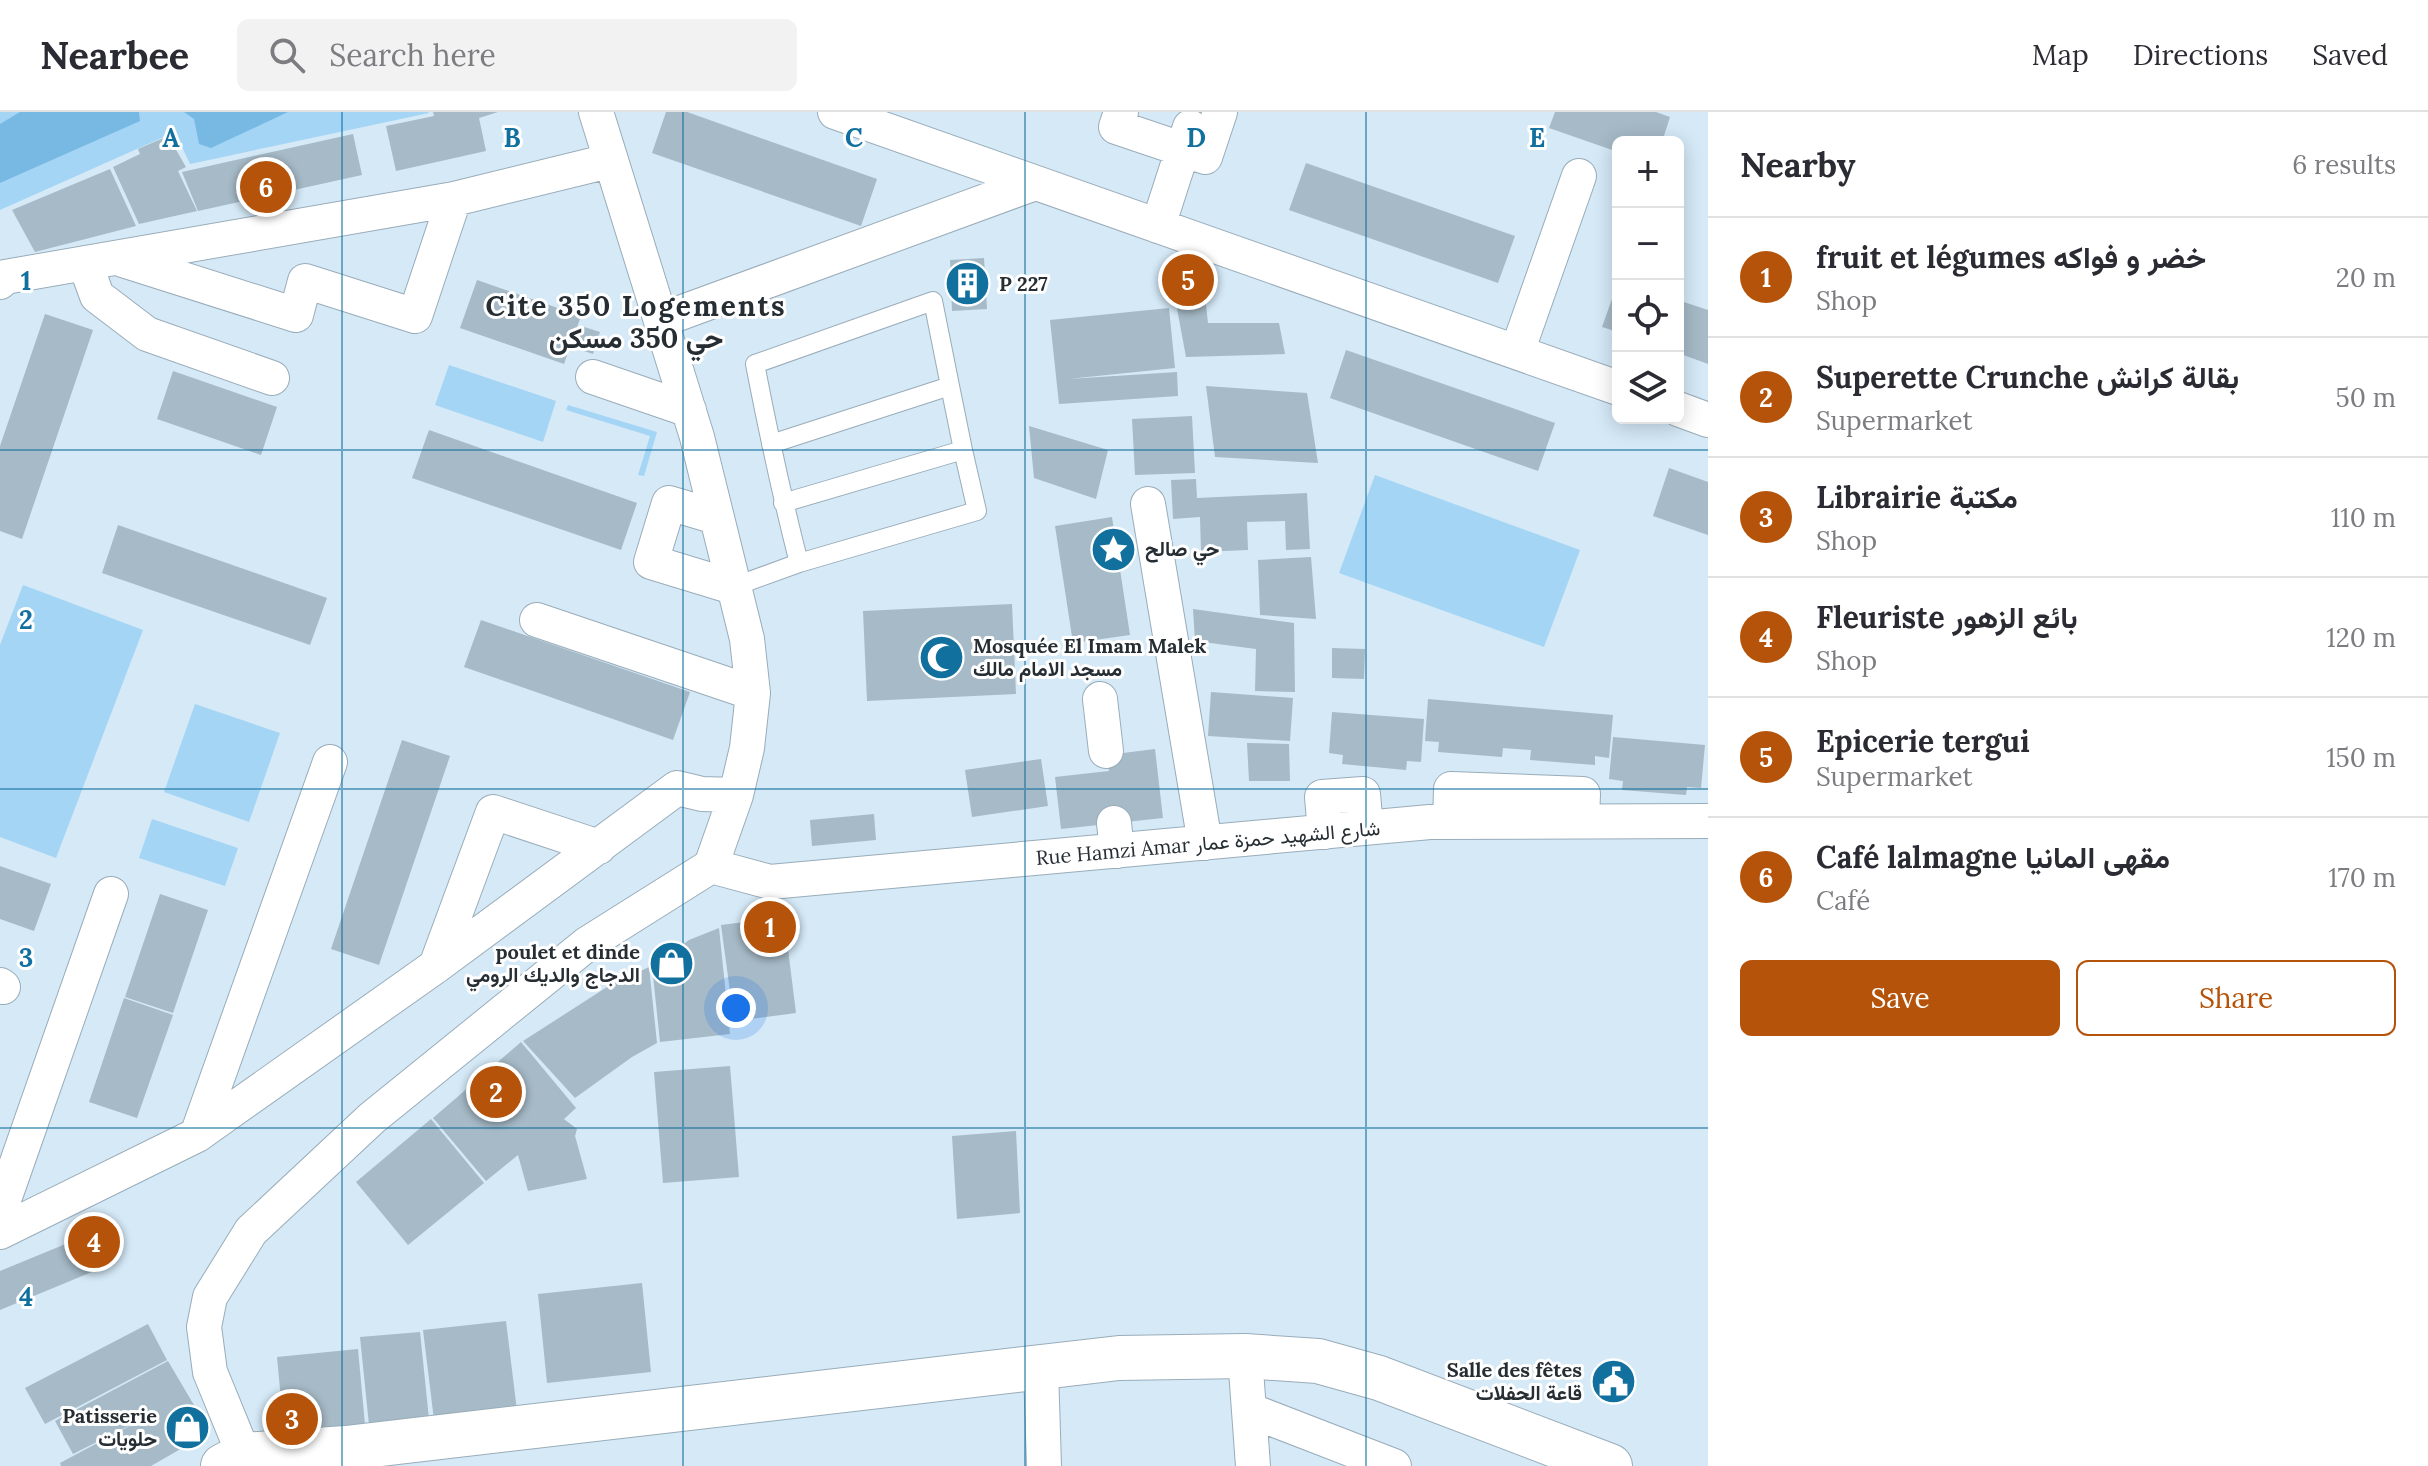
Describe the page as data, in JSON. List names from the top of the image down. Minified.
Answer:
{"streets":{"street":["Rue Hamzi Amar شارع الشهيد حمزة عمار"]},"districts":["Cite 350 Logements حي 350 مسكن"],"places":{"building":["P 227"],"place":["حي صالح"],"mosque":["Mosquée El Imam Malek مسجد الامام مالك"],"shop":["poulet et dinde الدجاج والديك الرومي","Patisserie حلويات"],"public building":["Salle des fêtes قاعة الحفلات"]},"page":{"header":"Nearbee","search":"Search here","nav":["Map","Directions","Saved"],"heading":["Nearby","6 results"],"map_buttons":["+","−"],"pins":["6","5","1","2","4","3"],"list":[{"mark":"1","name":"fruit et légumes خضر و فواكه","note":"Shop","value":"20 m"},{"mark":"2","name":"Superette Crunche بقالة كرانش","note":"Supermarket","value":"50 m"},{"mark":"3","name":"Librairie مكتبة","note":"Shop","value":"110 m"},{"mark":"4","name":"Fleuriste بائع الزهور","note":"Shop","value":"120 m"},{"mark":"5","name":"Epicerie tergui","note":"Supermarket","value":"150 m"},{"mark":"6","name":"Café lalmagne مقهى المانيا","note":"Café","value":"170 m"}],"buttons":["Save","Share"]},"grid":{"columns":["A","B","C","D","E"],"rows":["1","2","3","4"]}}
